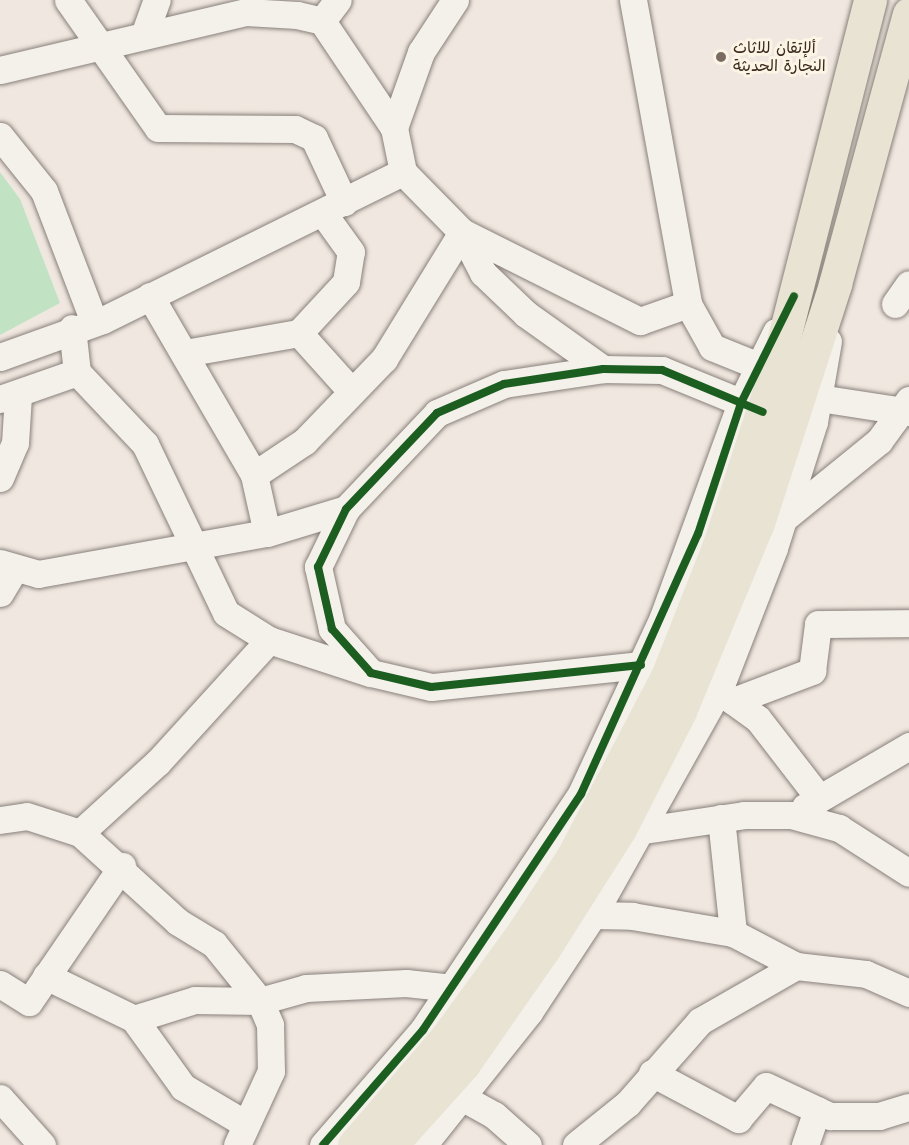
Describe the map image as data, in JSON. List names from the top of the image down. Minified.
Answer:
{"places":["ألإتقان للاثاث النجارة الحديثة"]}
